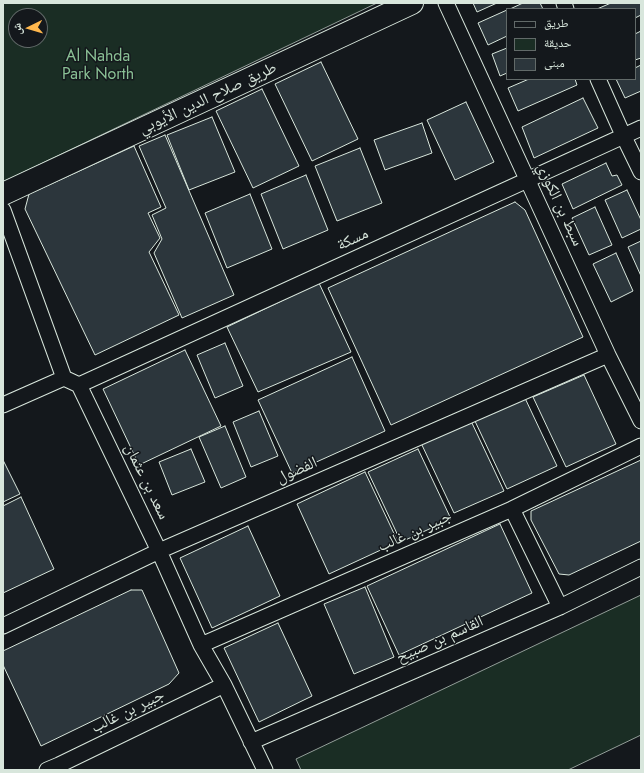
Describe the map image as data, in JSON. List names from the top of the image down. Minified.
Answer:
{"streets":{"main road":["طريق صلاح الدين الأيوبي"],"street":["سبط بن الكوزي","مسكة","الفضول","سعد بن عثمان","جبير بن غالب","القاسم بن صبيح"]},"crossings":[["سبط بن الكوزي","مسكة"],["سبط بن الكوزي","الفضول"],["مسكة","سعد بن عثمان"],["الفضول","سعد بن عثمان"],["سعد بن عثمان","جبير بن غالب"],["سعد بن عثمان","القاسم بن صبيح"]],"parks":["Al Nahda Park North"],"legend":["طريق","حديقة","مبنى"],"north":"left"}
